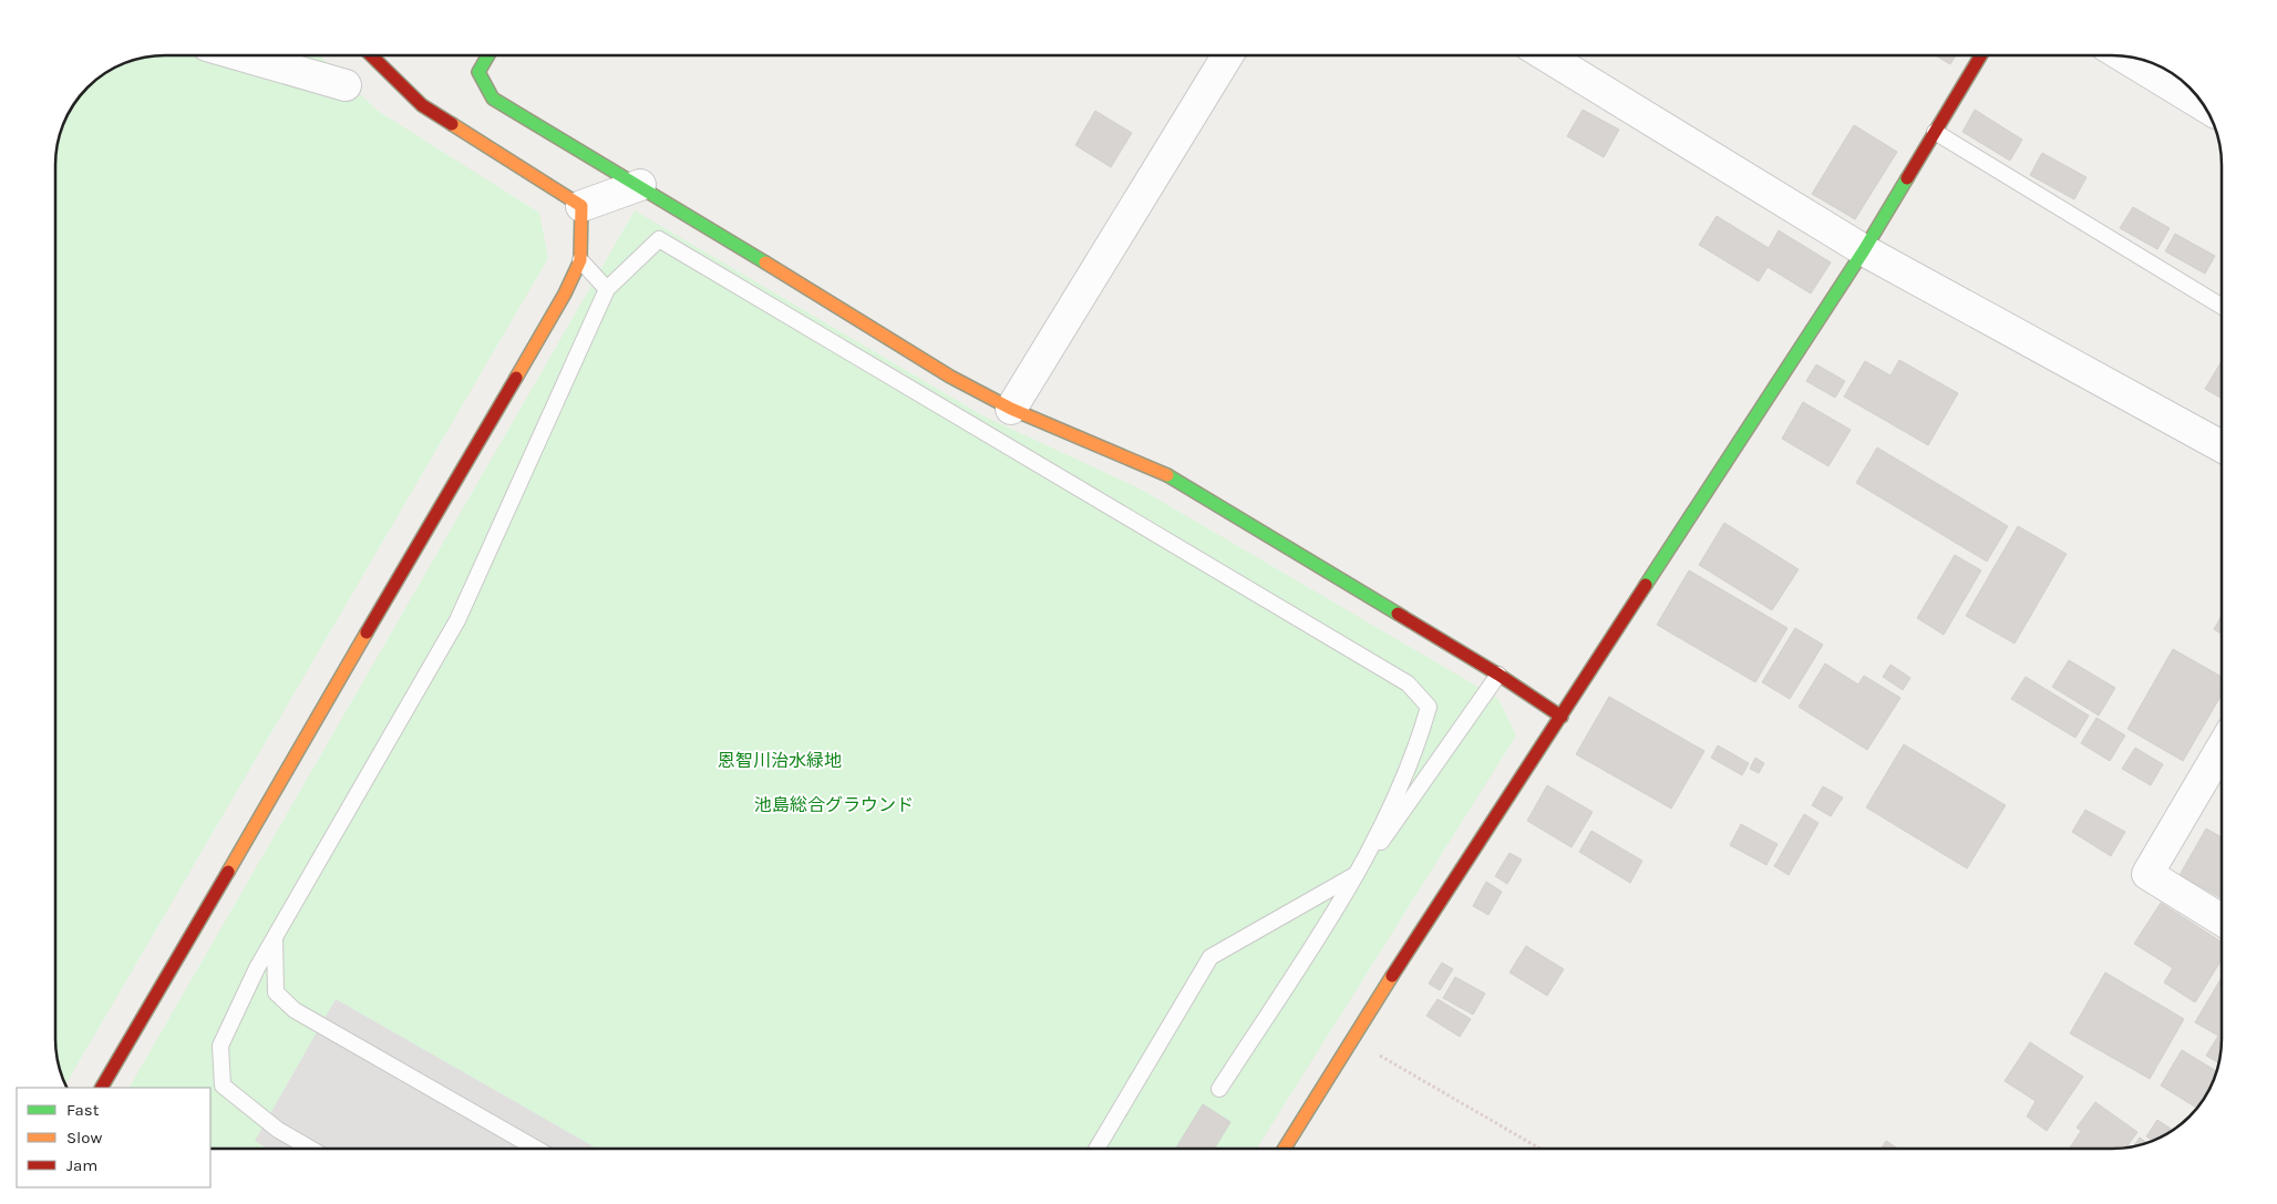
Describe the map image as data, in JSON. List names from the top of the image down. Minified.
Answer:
{"parks":["恩智川治水緑地","池島総合グラウンド"],"legend":["Fast","Slow","Jam"]}
